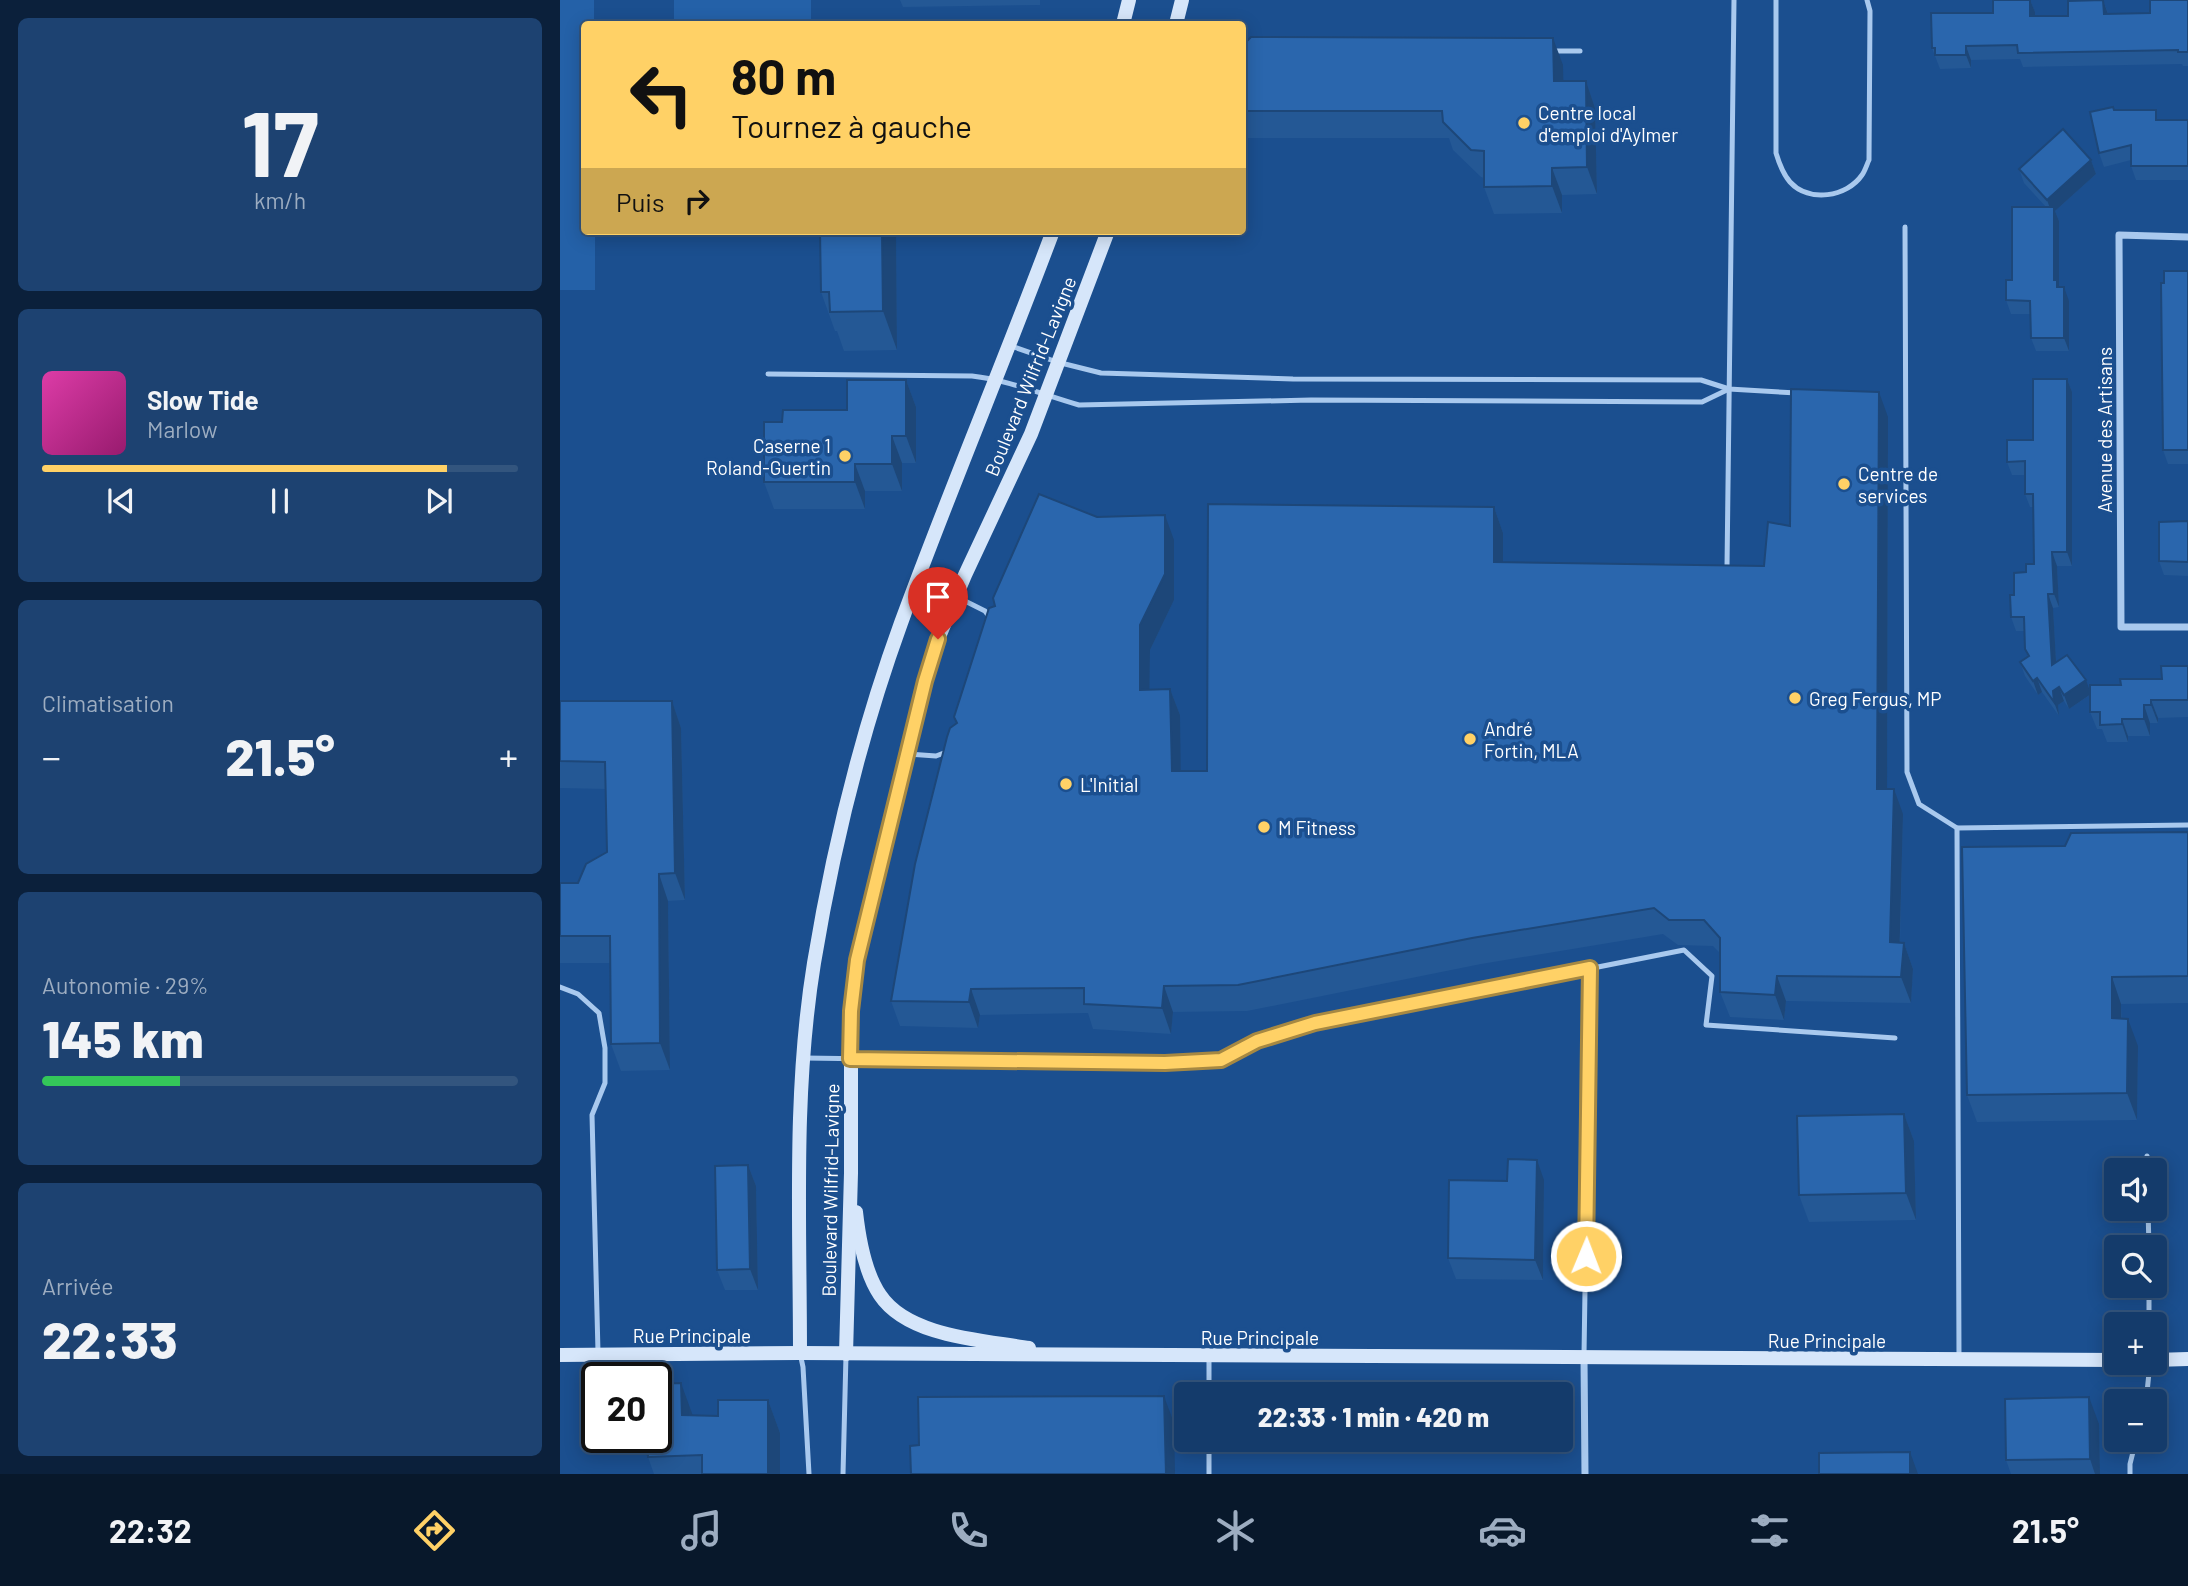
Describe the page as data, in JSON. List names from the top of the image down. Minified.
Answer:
{"streets":{"main road":["Boulevard Wilfrid-Lavigne","Rue Principale"],"street":["Avenue des Artisans"]},"crossings":[["Boulevard Wilfrid-Lavigne","Rue Principale"]],"places":["Centre local d'emploi d'Aylmer","Caserne 1 Roland-Guertin","Centre de services","Greg Fergus, MP","André Fortin, MLA","L'Initial","M Fitness"],"page":{"tile":[["17","km/h"],"Climatisation",["Autonomie · 29%","145 km"],["Arrivée","22:33"]],"turn":["80 m","Tournez à gauche"],"then":"Puis","song":["Slow Tide","Marlow"],"heat":["−","21.5°","+"],"map_buttons":["+","−"],"limit":"20","trip":"22:33 · 1 min · 420 m","tabs":["22:32","21.5°"]}}
